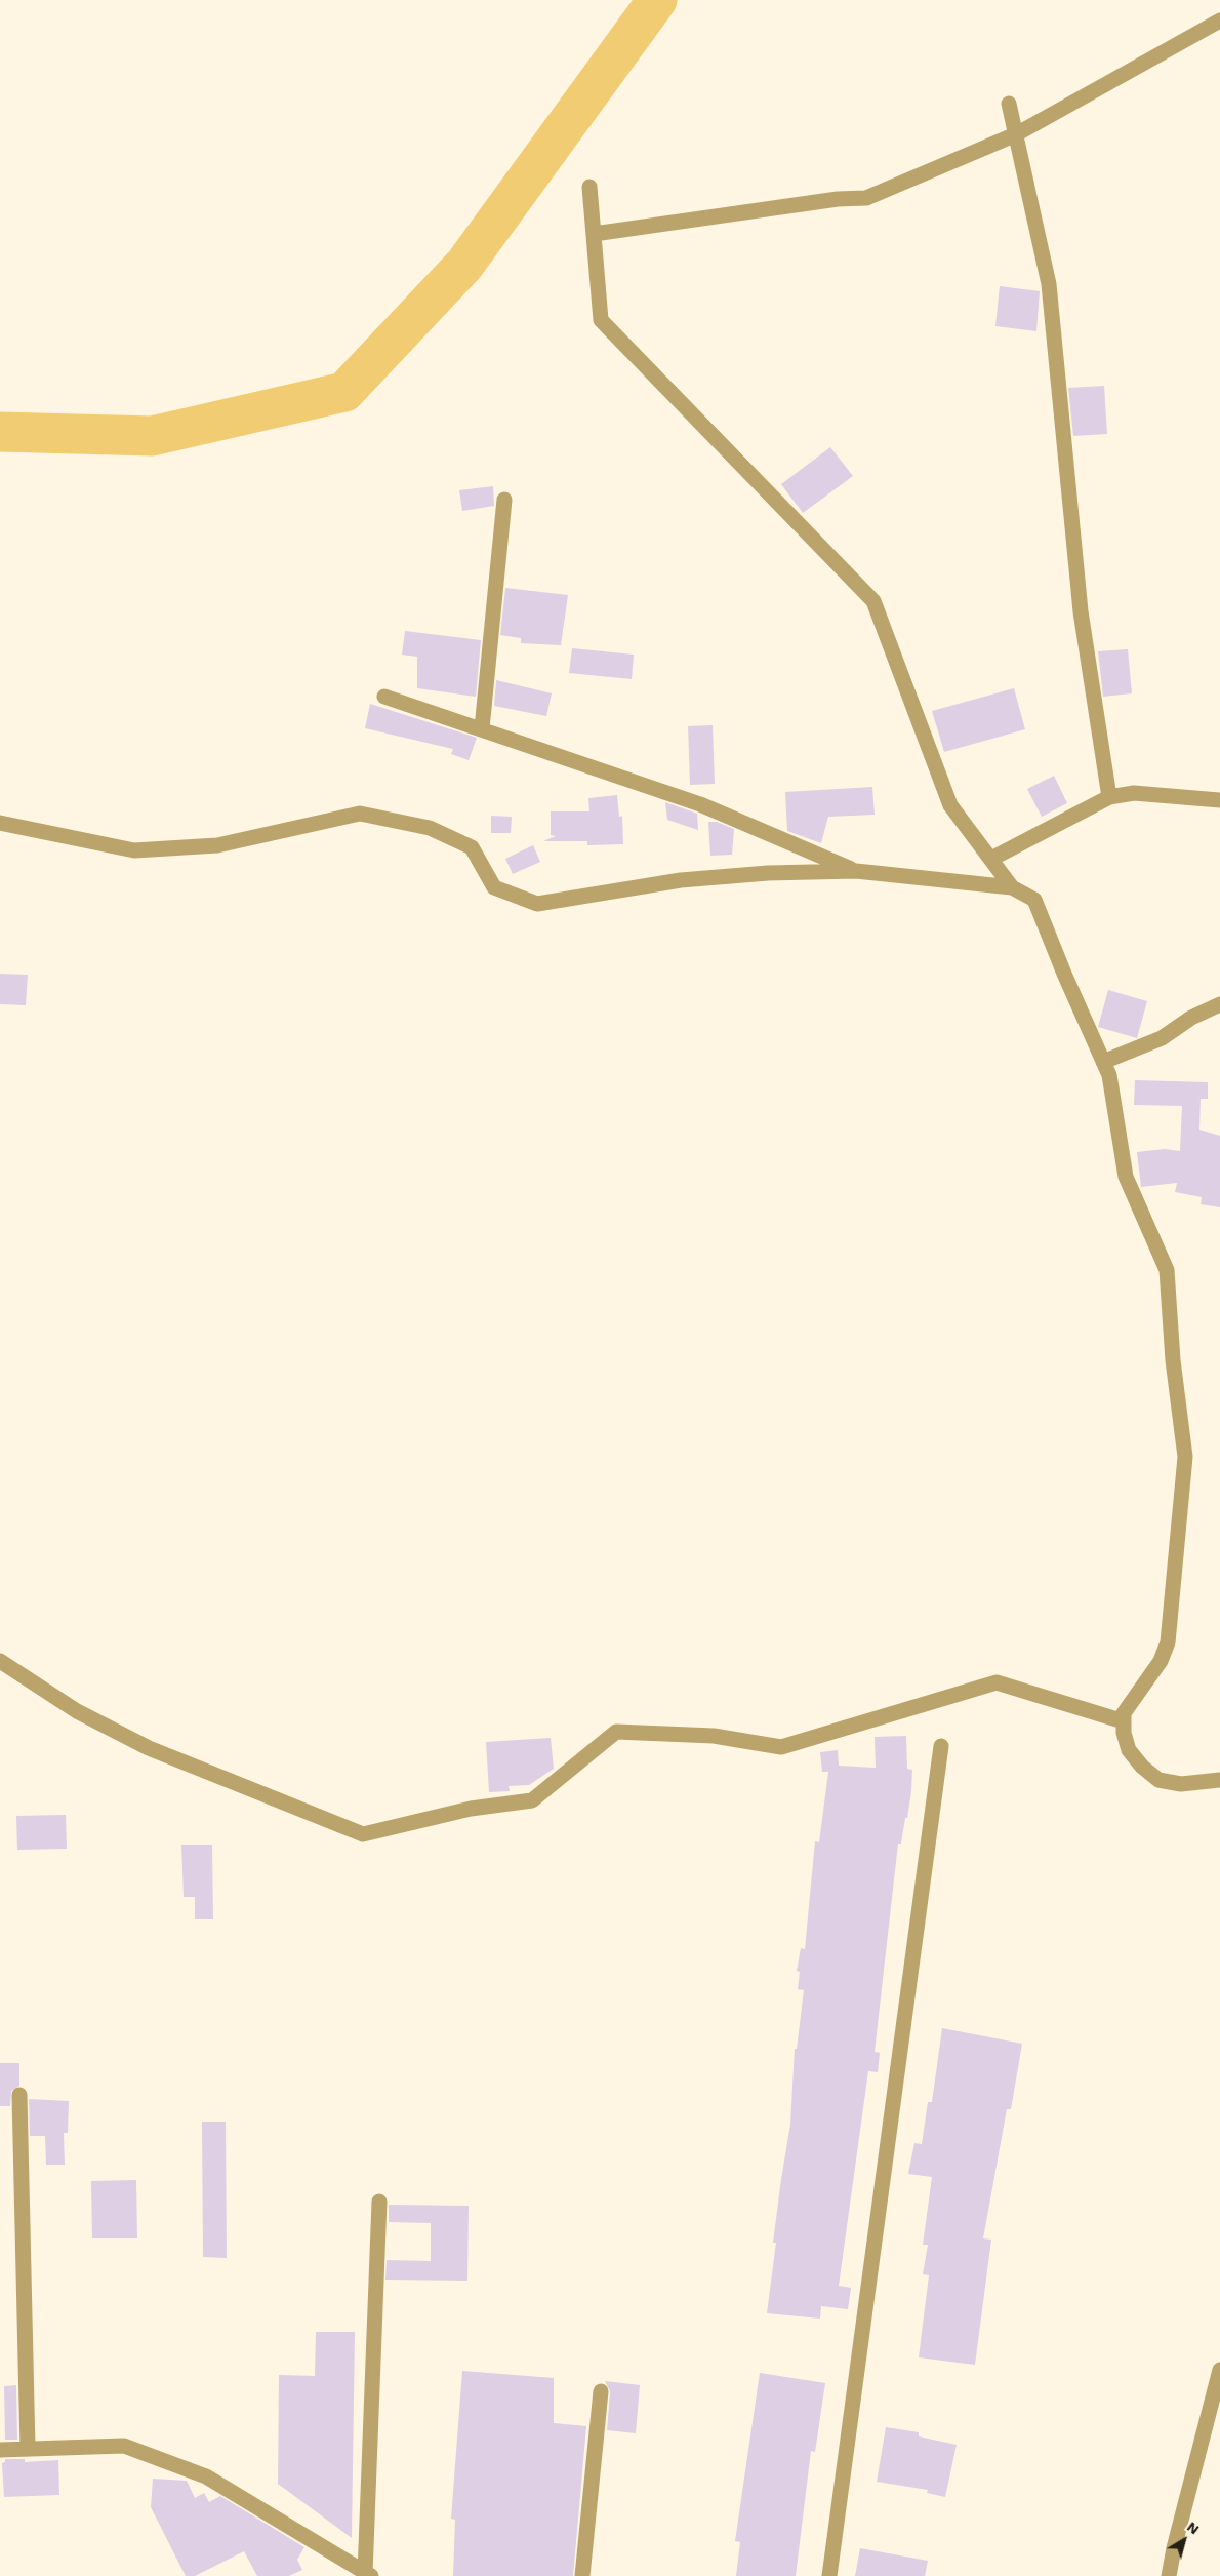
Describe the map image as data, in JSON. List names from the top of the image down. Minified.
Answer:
{"north":"top right"}
